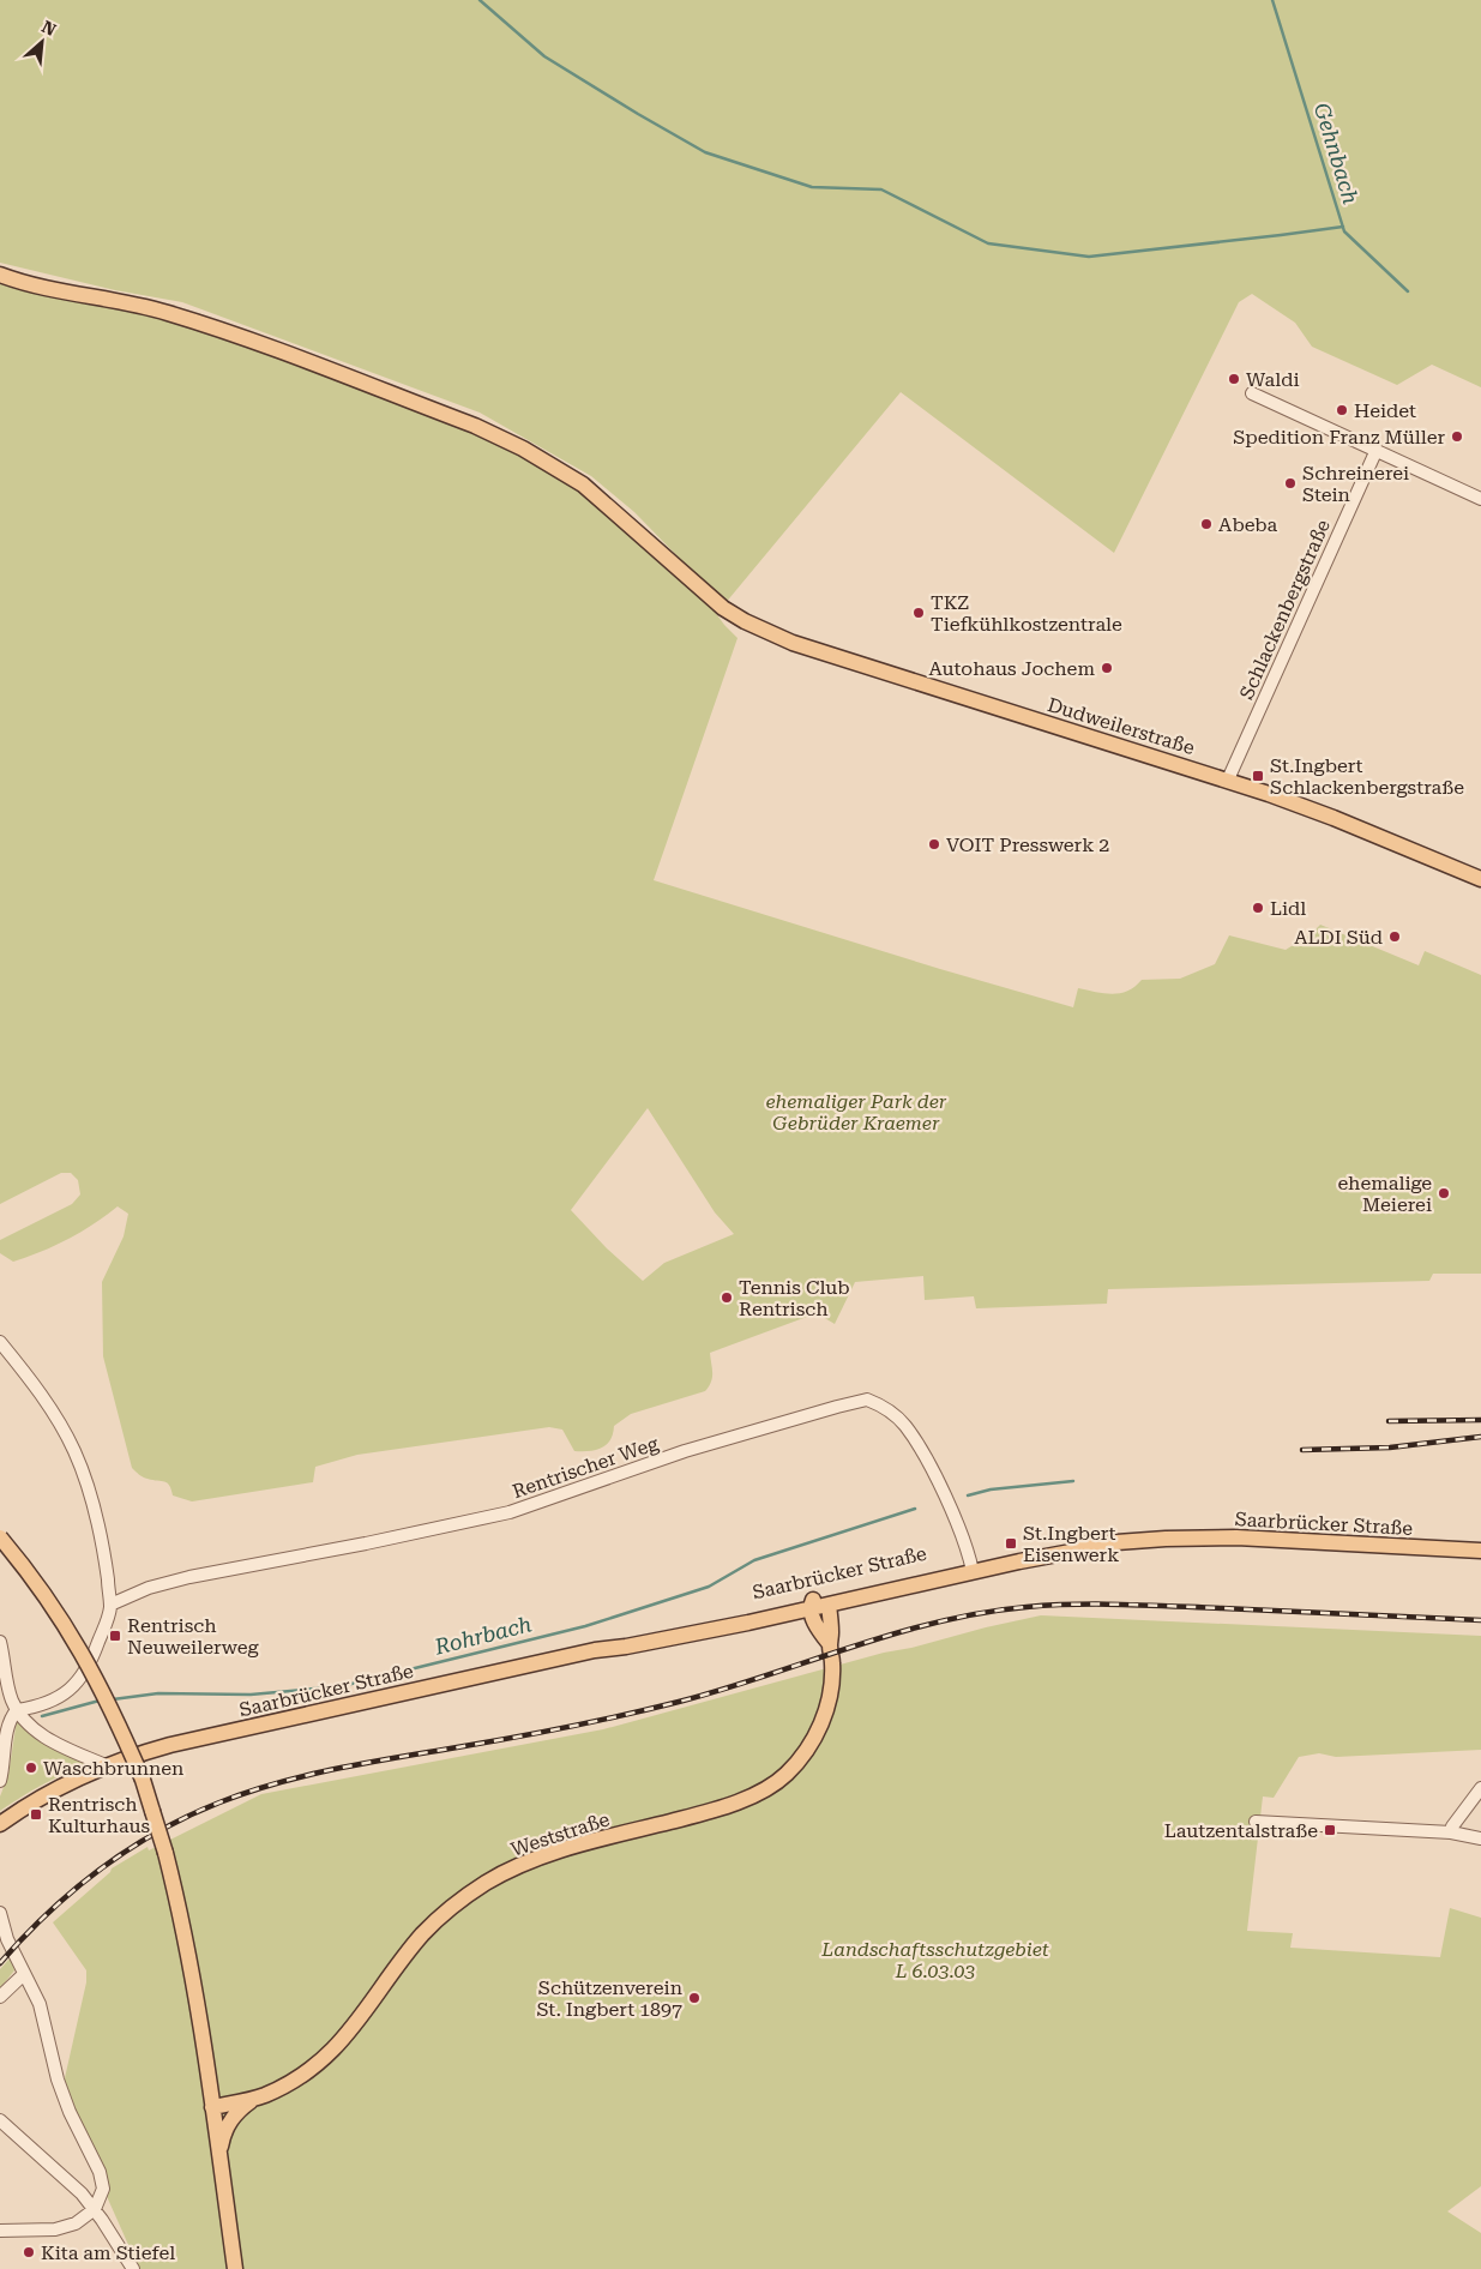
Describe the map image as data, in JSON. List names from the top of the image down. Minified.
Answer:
{"streets":{"main road":["Dudweilerstraße","Saarbrücker Straße","Weststraße"],"street":["Schlackenbergstraße","Rentrischer Weg"]},"crossings":[["Schlackenbergstraße","Dudweilerstraße"],["Rentrischer Weg","Saarbrücker Straße"],["Saarbrücker Straße","Weststraße"]],"water":["Gehnbach","Rohrbach"],"parks":["ehemaliger Park der Gebrüder Kraemer","Landschaftsschutzgebiet L 6.03.03"],"places":{"other":["Waldi","Heidet","Spedition Franz Müller","Schreinerei Stein","Abeba","TKZ Tiefkühlkostzentrale","Autohaus Jochem","VOIT Presswerk 2","Lidl","ALDI Süd","ehemalige Meierei","Tennis Club Rentrisch","Waschbrunnen","Schützenverein St. Ingbert 1897","Kita am Stiefel"],"transit":["St.Ingbert Schlackenbergstraße","St.Ingbert Eisenwerk","Rentrisch Neuweilerweg","Rentrisch Kulturhaus","Lautzentalstraße"]},"north":"top right"}
